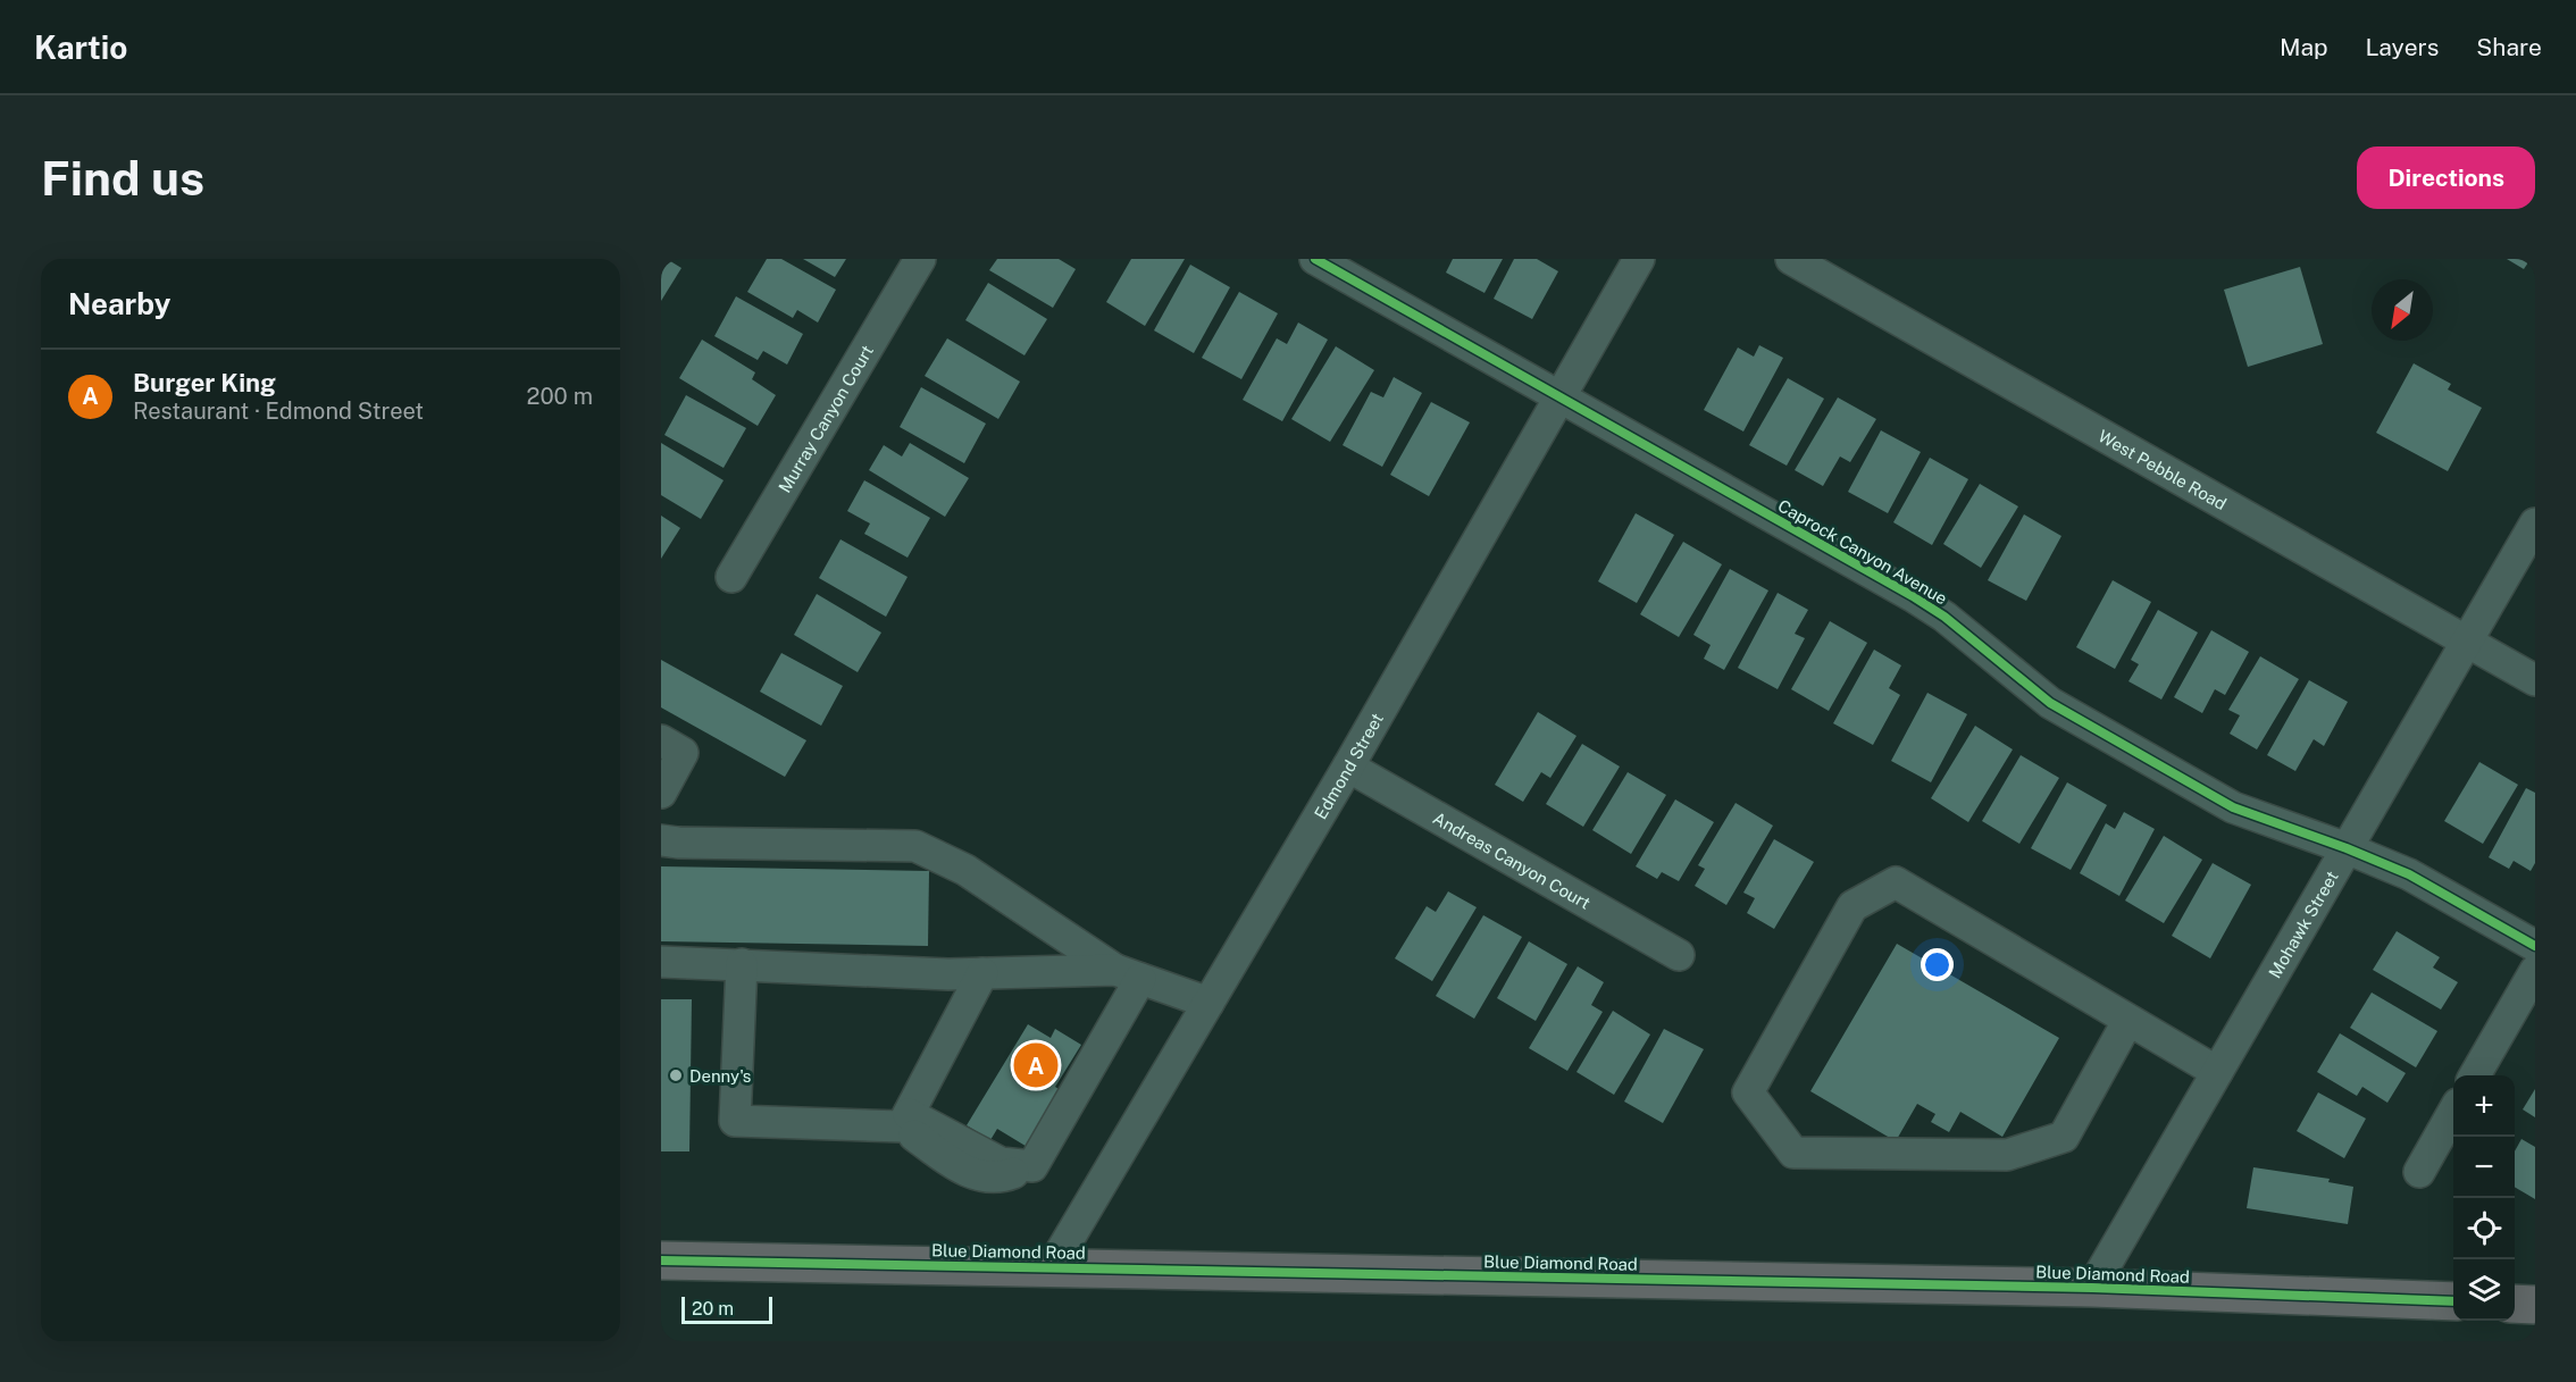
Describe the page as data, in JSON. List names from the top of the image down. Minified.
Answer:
{"streets":{"highway":["Blue Diamond Road"],"street":["Murray Canyon Court","West Pebble Road","Caprock Canyon Avenue","Edmond Street","Andreas Canyon Court","Mohawk Street"]},"crossings":[["West Pebble Road","Mohawk Street"],["Caprock Canyon Avenue","Edmond Street"],["Caprock Canyon Avenue","Mohawk Street"],["Edmond Street","Andreas Canyon Court"],["Edmond Street","Blue Diamond Road"],["Mohawk Street","Blue Diamond Road"]],"places":["Denny's"],"scale_bar":"20 m","north":"bottom left","page":{"header":"Kartio","nav":["Map","Layers","Share"],"buttons":"Directions","title":"Find us","heading":"Nearby","list":[{"mark":"A","name":"Burger King","note":"Restaurant · Edmond Street","value":"200 m"}],"pins":"A","map_buttons":["+","−"],"scale":"20 m"}}
